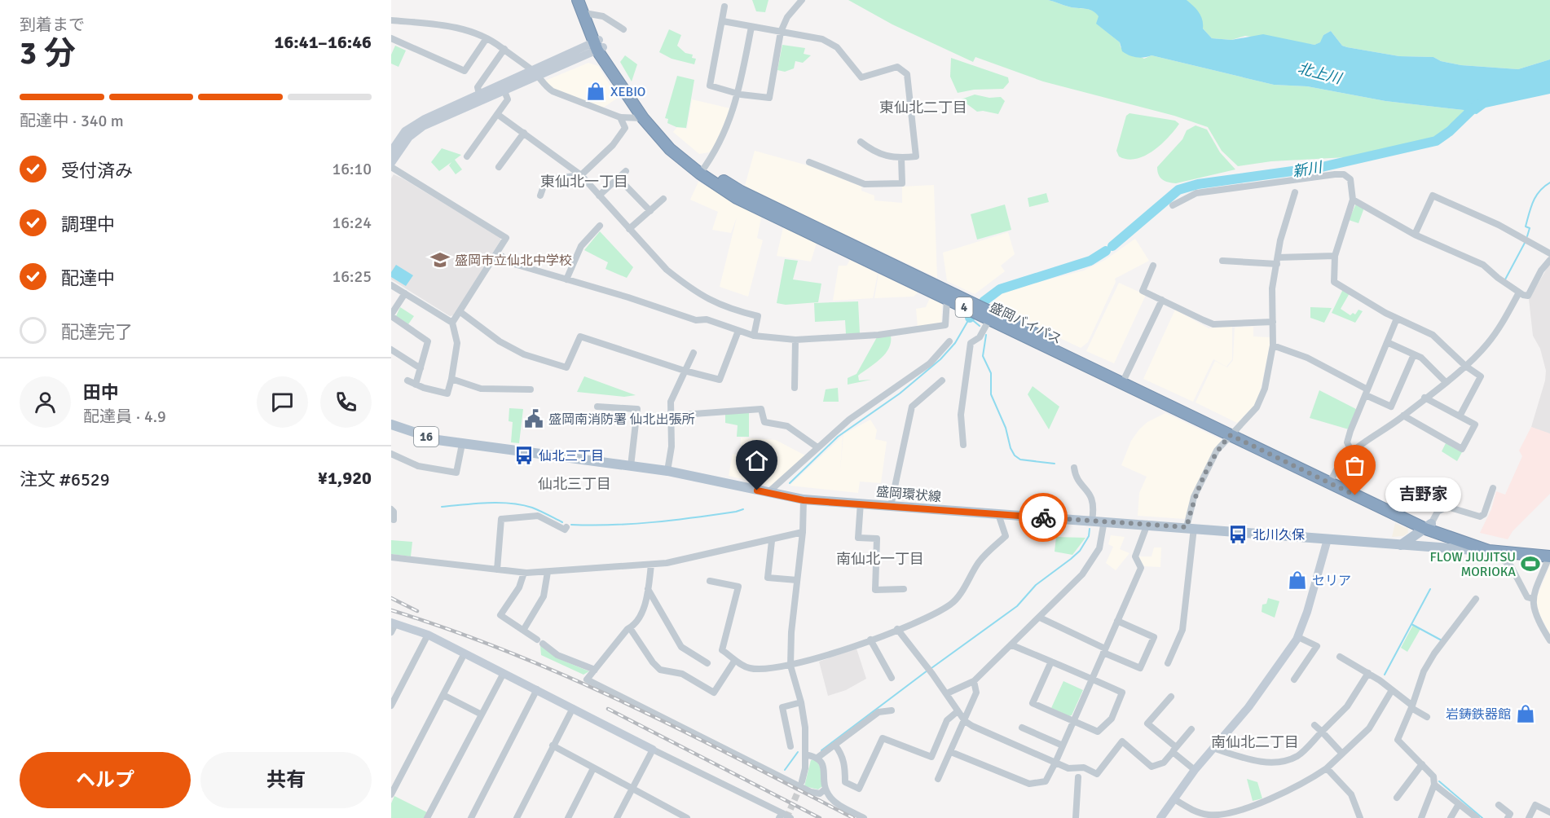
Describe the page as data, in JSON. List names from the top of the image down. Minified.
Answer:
{"streets":{"highway":["4","盛岡バイパス"],"main road":["16","盛岡環状線"]},"crossings":[["4","盛岡バイパス"],["4","盛岡環状線"],["盛岡バイパス","盛岡環状線"]],"districts":["東仙北二丁目","東仙北一丁目","仙北三丁目","南仙北一丁目","南仙北二丁目"],"water":["北上川","新川"],"places":{"shop":["XEBIO","セリア","岩鋳鉄器館"],"school or university":["盛岡市立仙北中学校"],"public building":["盛岡南消防署 仙北出張所"],"bus stop":["仙北三丁目","北川久保"],"other":["吉野家"],"sports":["FLOW JIUJITSU MORIOKA"]},"page":{"heading":["3 分","到着まで","16:41–16:46"],"panel":["田中","配達員 · 4.9","注文 #6529","¥1,920"],"bar":"配達中 · 340 m","list":[["受付済み","16:10"],["調理中","16:24"],["配達中","16:25"],"配達完了"],"bubble":"吉野家","buttons":["ヘルプ","共有"]}}
